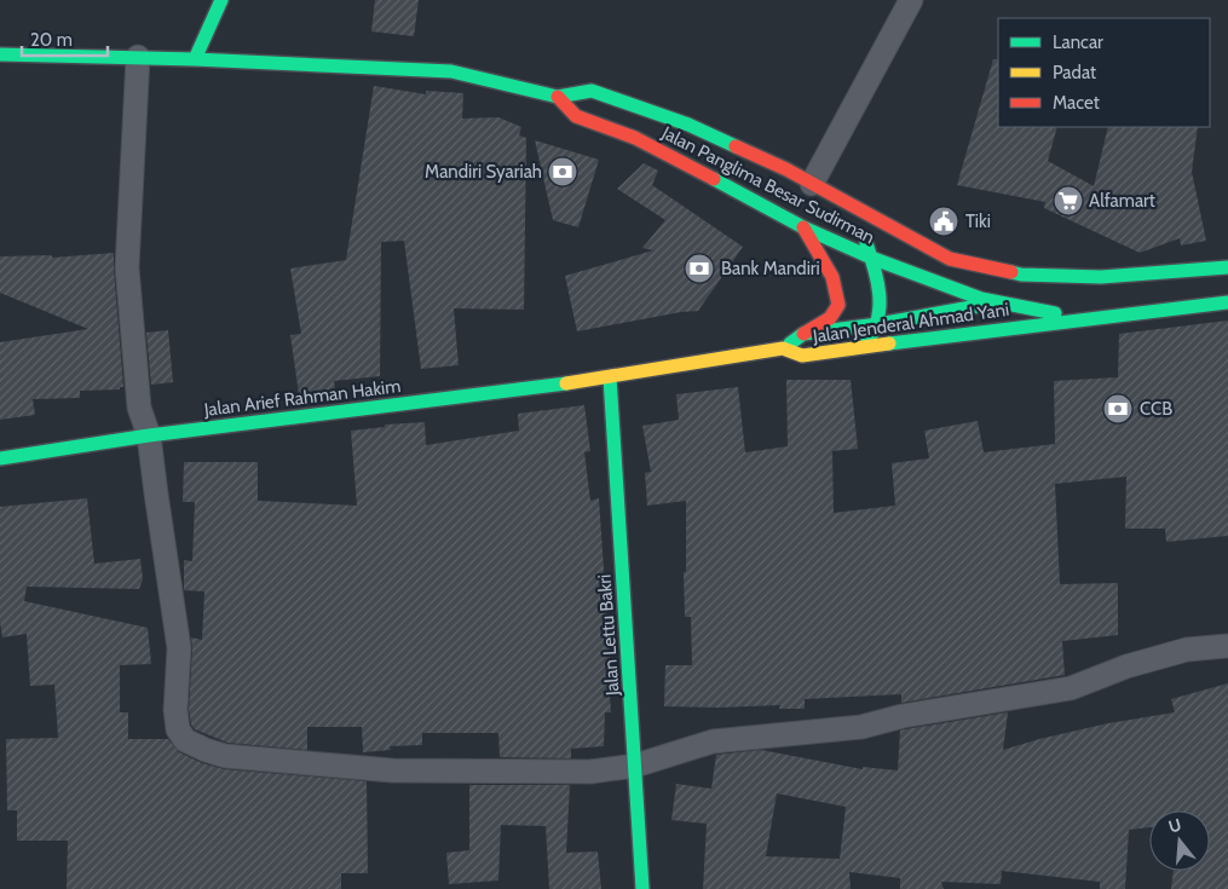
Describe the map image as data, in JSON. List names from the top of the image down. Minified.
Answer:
{"streets":{"main road":["Jalan Panglima Besar Sudirman","Jalan Jenderal Ahmad Yani","Jalan Arief Rahman Hakim","Jalan Lettu Bakri"]},"crossings":[["Jalan Panglima Besar Sudirman","Jalan Jenderal Ahmad Yani"],["Jalan Jenderal Ahmad Yani","Jalan Arief Rahman Hakim"],["Jalan Jenderal Ahmad Yani","Jalan Lettu Bakri"],["Jalan Arief Rahman Hakim","Jalan Lettu Bakri"]],"places":{"bank":["Mandiri Syariah","Bank Mandiri","CCB"],"supermarket":["Alfamart"],"public building":["Tiki"]},"legend":["Lancar","Padat","Macet"],"scale_bar":"20 m","north":"top"}
